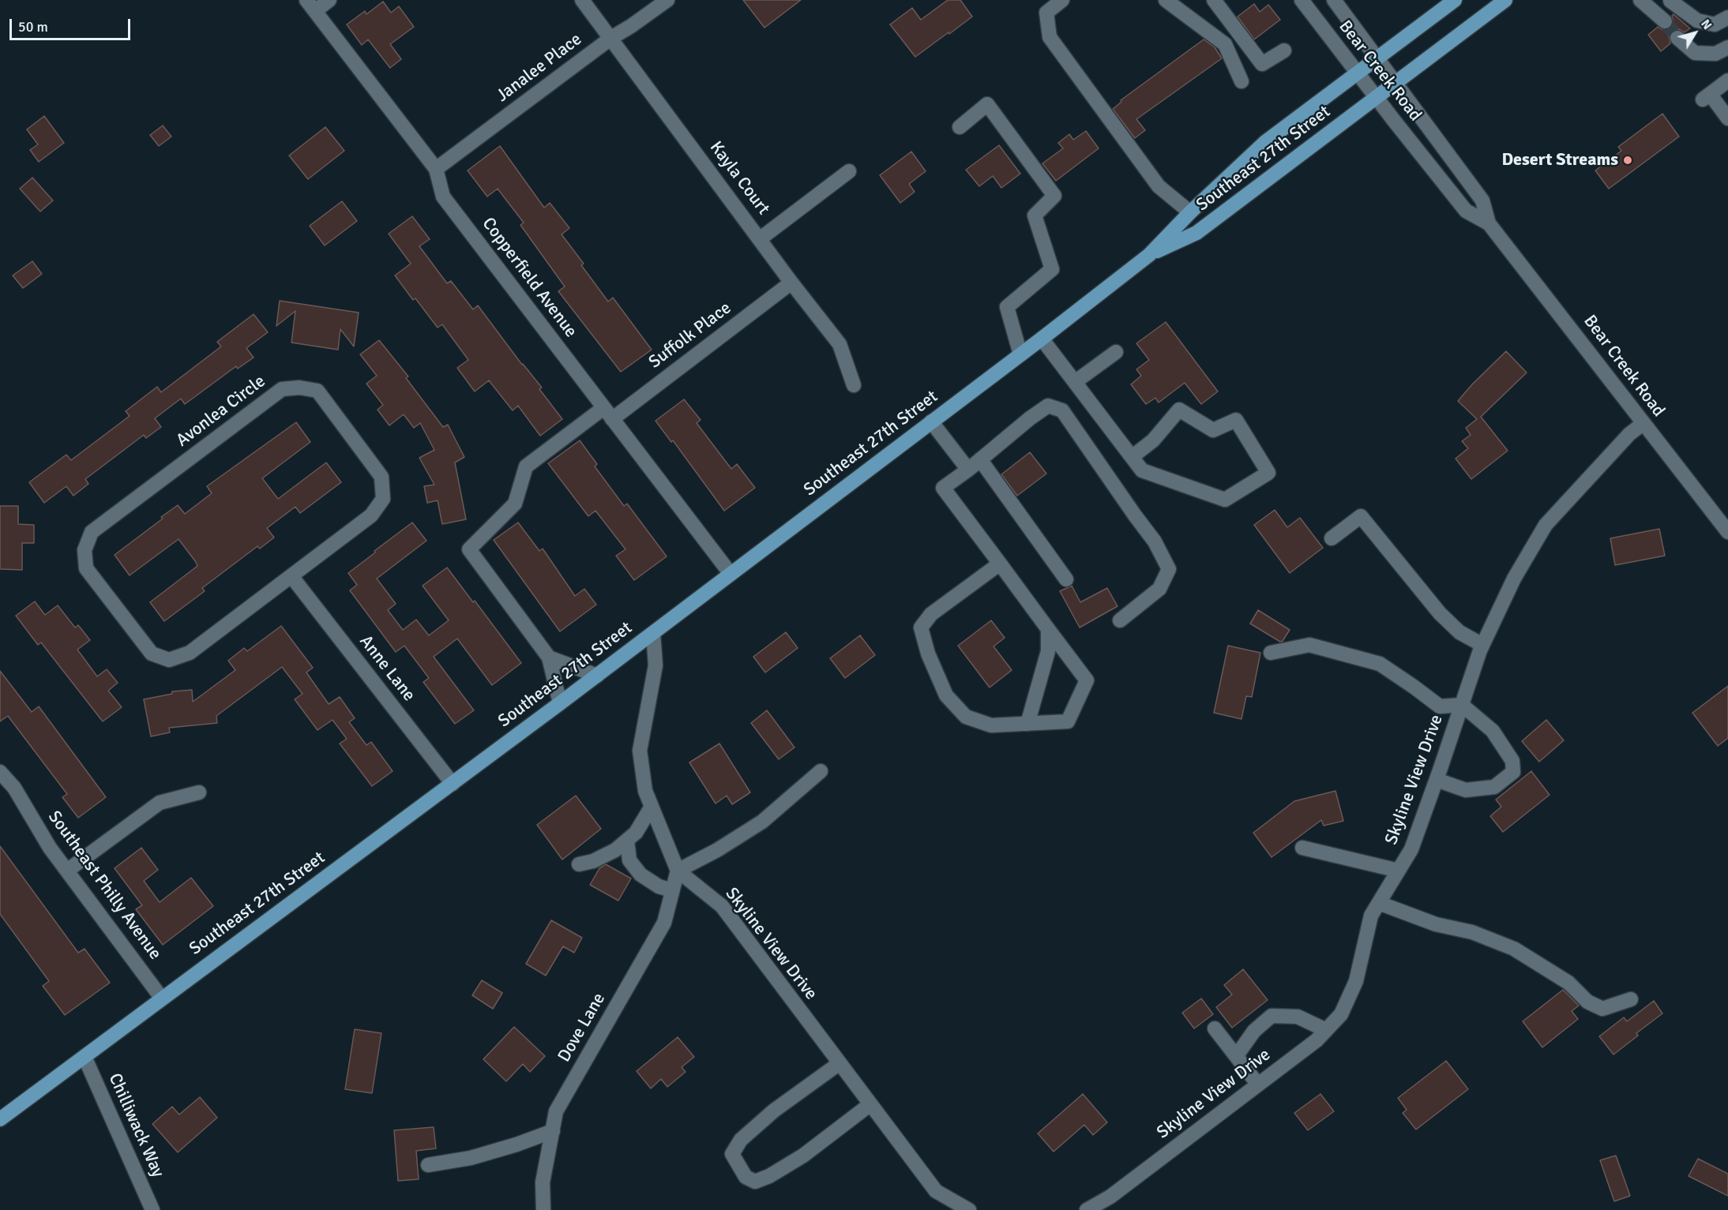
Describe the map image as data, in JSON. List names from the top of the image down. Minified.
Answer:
{"streets":{"main road":["Southeast 27th Street"],"street":["Janalee Place","Bear Creek Road","Kayla Court","Copperfield Avenue","Suffolk Place","Avonlea Circle","Anne Lane","Skyline View Drive","Southeast Philly Avenue","Dove Lane","Chilliwack Way"]},"crossings":[["Janalee Place","Kayla Court"],["Janalee Place","Copperfield Avenue"],["Bear Creek Road","Southeast 27th Street"],["Bear Creek Road","Skyline View Drive"],["Southeast 27th Street","Copperfield Avenue"],["Southeast 27th Street","Anne Lane"],["Southeast 27th Street","Skyline View Drive"],["Southeast 27th Street","Southeast Philly Avenue"],["Southeast 27th Street","Chilliwack Way"],["Kayla Court","Suffolk Place"],["Copperfield Avenue","Suffolk Place"],["Avonlea Circle","Anne Lane"],["Skyline View Drive","Dove Lane"]],"places":["Desert Streams"],"scale_bar":"50 m","north":"top right"}
